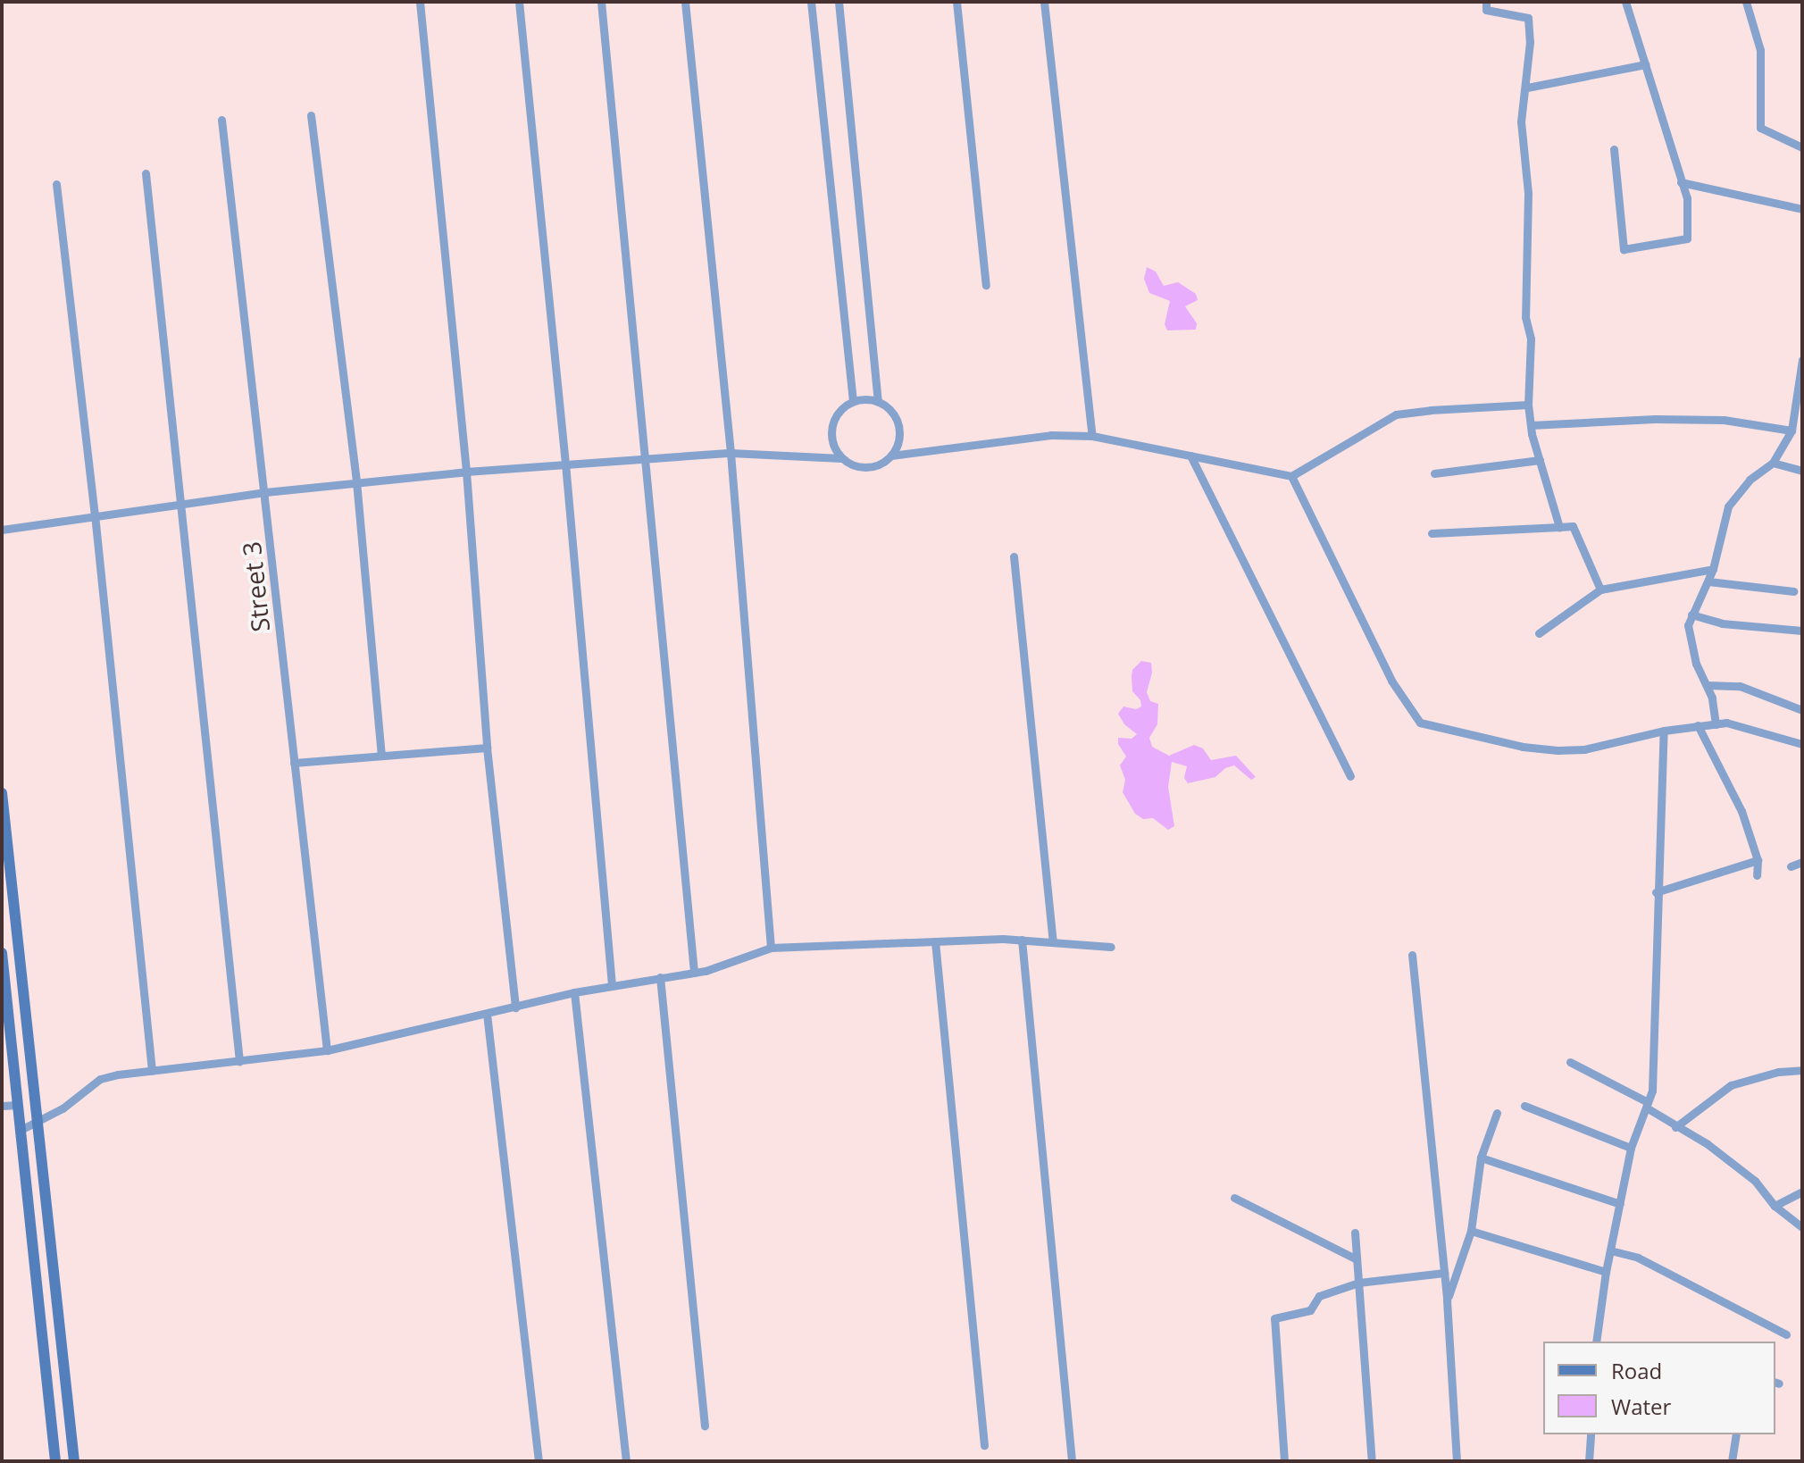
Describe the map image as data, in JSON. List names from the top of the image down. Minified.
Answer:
{"streets":{"street":["Street 3"]},"legend":["Road","Water"]}
